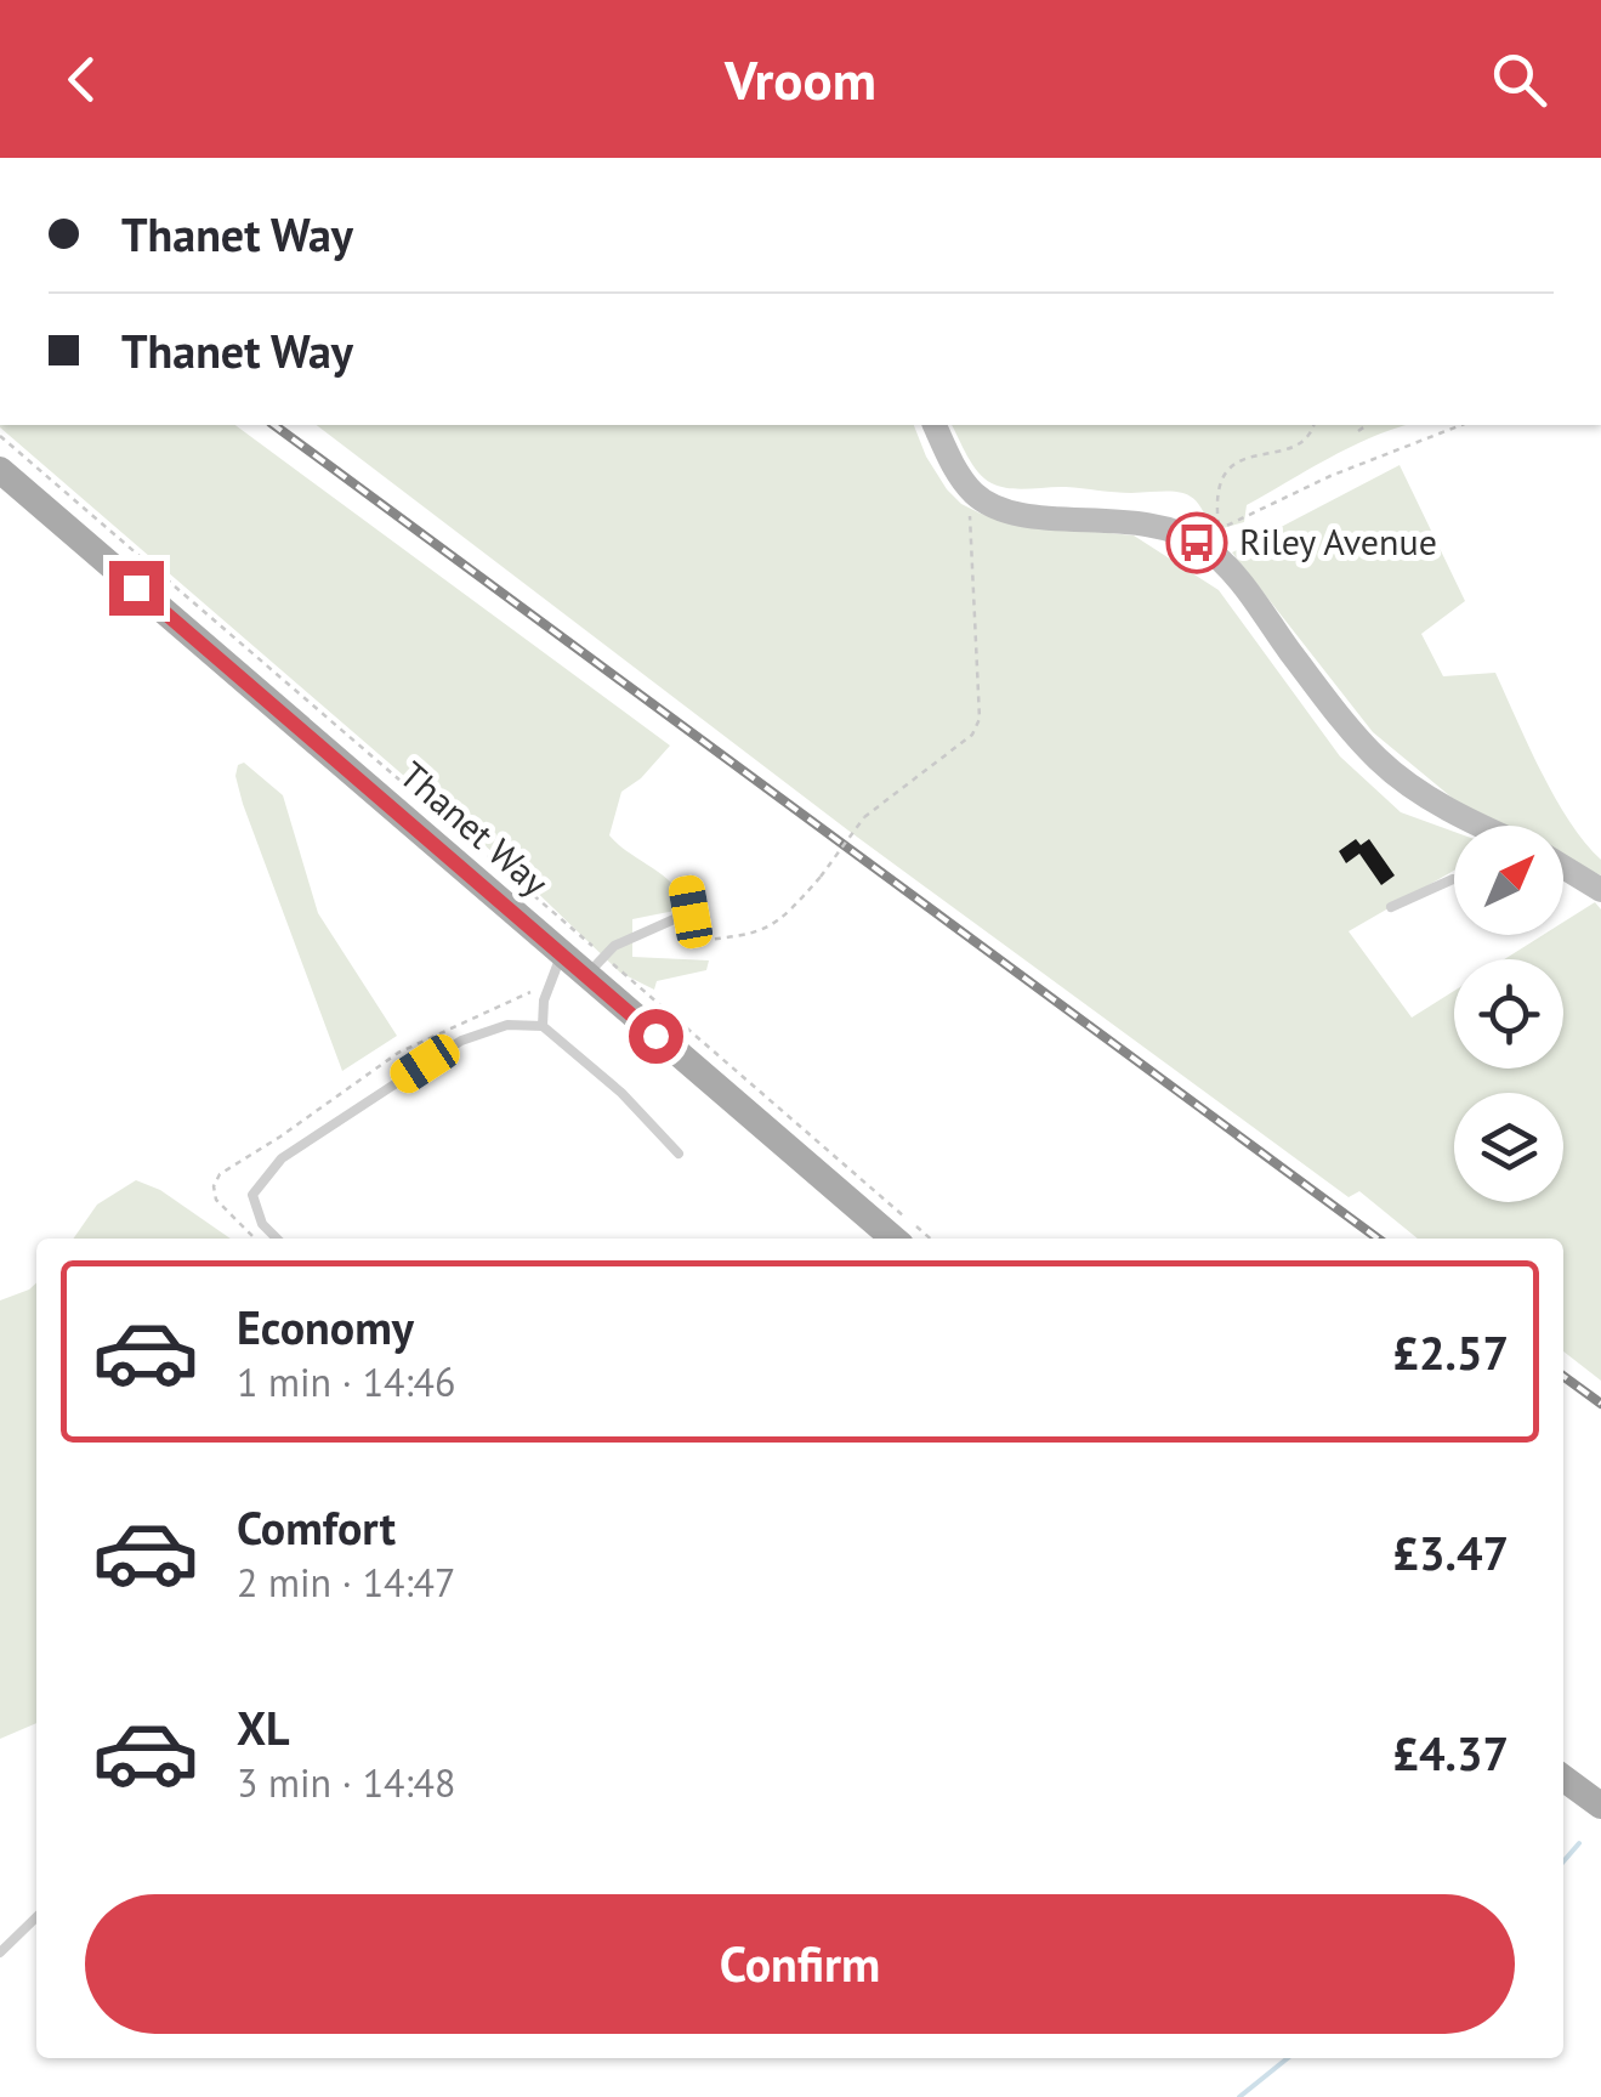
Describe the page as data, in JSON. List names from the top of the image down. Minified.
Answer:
{"streets":{"main road":["Thanet Way"]},"places":{"bus stop":["Riley Avenue"]},"north":"top right","page":{"header":"Vroom","banner":["Thanet Way","Thanet Way"],"list":[{"name":"Economy","note":"1 min · 14:46","value":"£2.57"},{"name":"Comfort","note":"2 min · 14:47","value":"£3.47"},{"name":"XL","note":"3 min · 14:48","value":"£4.37"}],"buttons":"Confirm"}}
